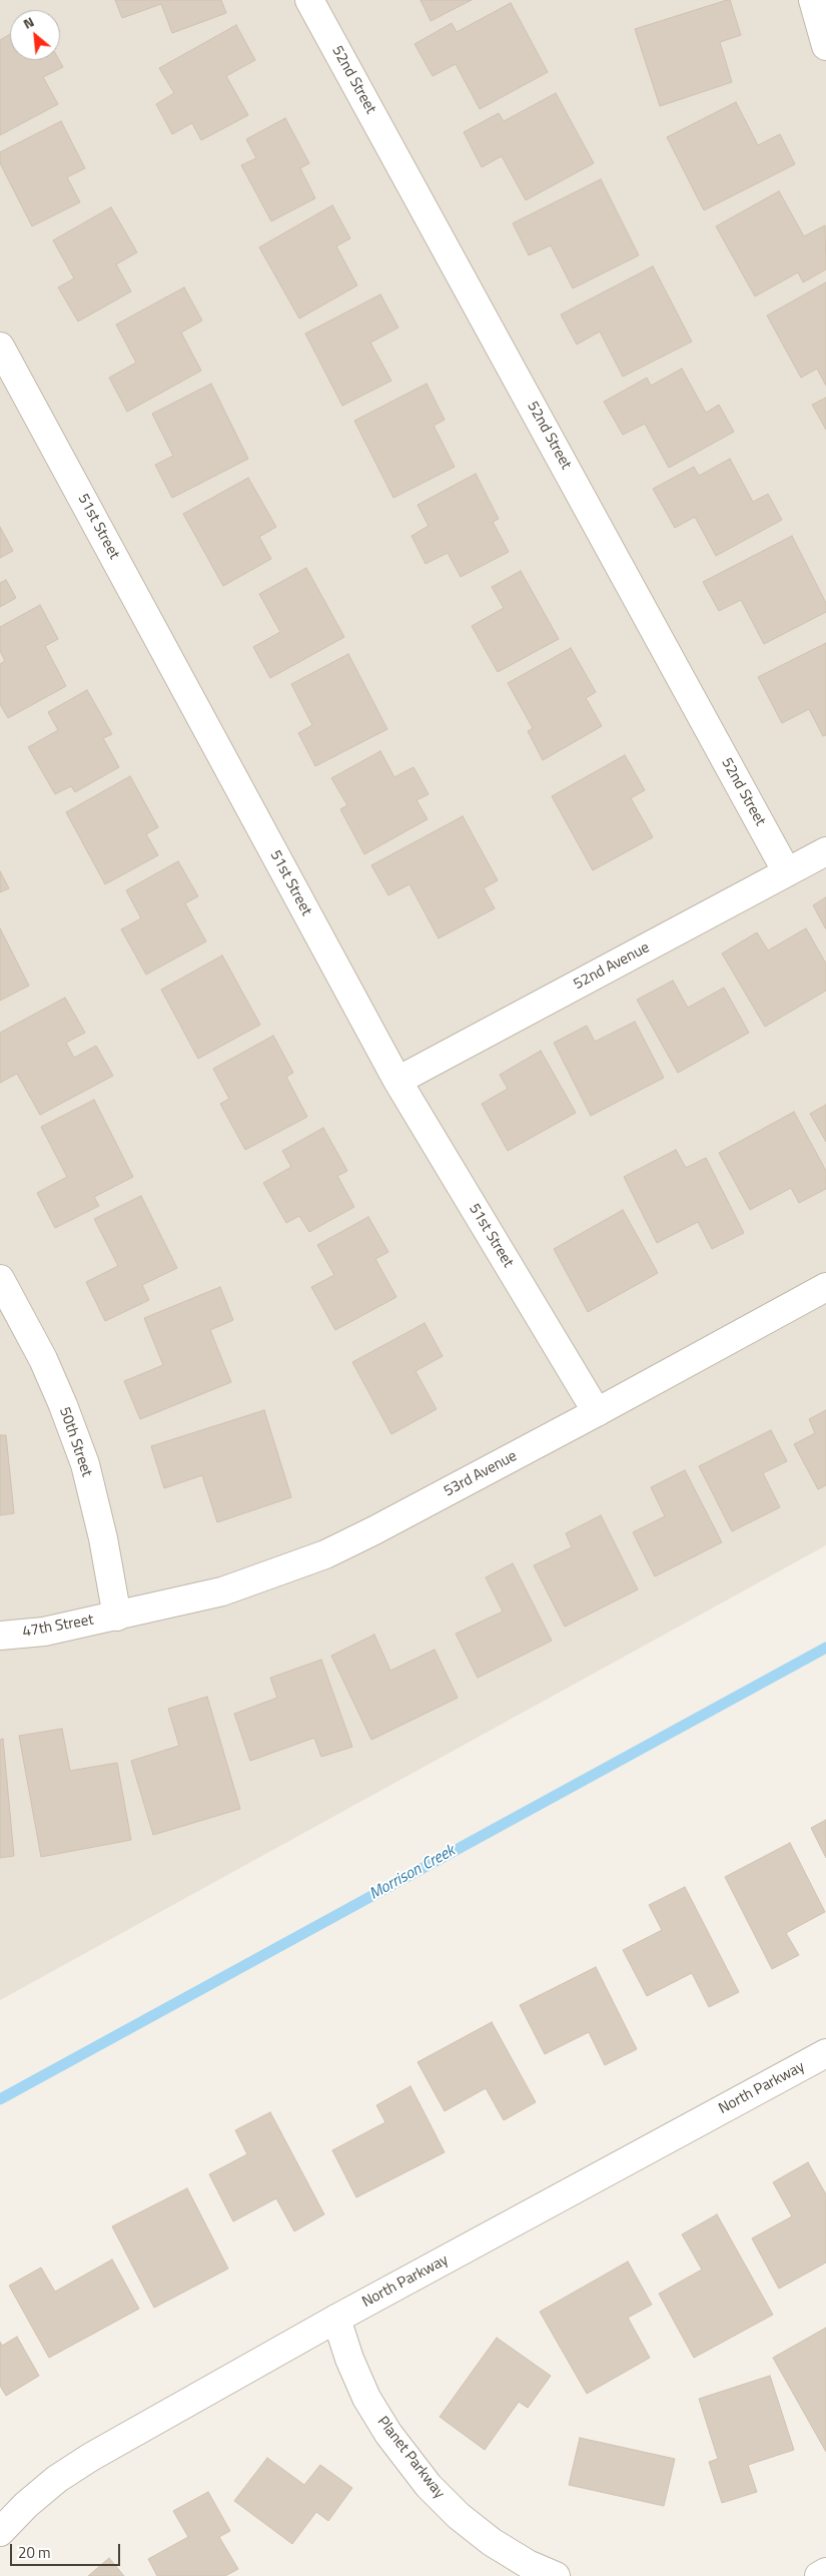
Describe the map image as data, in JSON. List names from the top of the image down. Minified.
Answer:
{"streets":{"street":["52nd Street","51st Street","52nd Avenue","50th Street","53rd Avenue","47th Street","North Parkway","Planet Parkway"]},"crossings":[["52nd Street","52nd Avenue"],["51st Street","52nd Avenue"],["51st Street","53rd Avenue"],["50th Street","53rd Avenue"],["50th Street","47th Street"],["53rd Avenue","47th Street"],["North Parkway","Planet Parkway"]],"water":["Morrison Creek"],"scale_bar":"20 m","north":"top left"}
